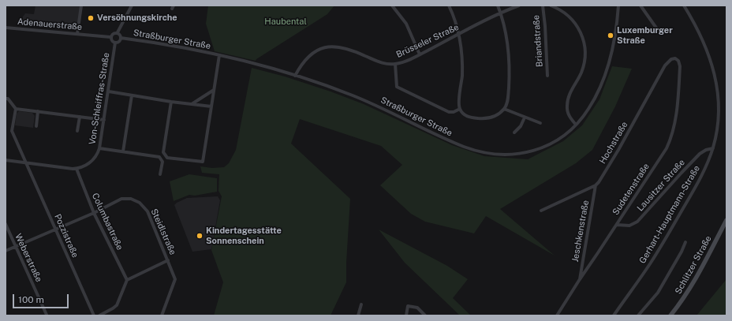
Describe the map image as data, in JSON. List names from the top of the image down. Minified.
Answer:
{"streets":{"main road":["Schlitzer Straße"],"street":["Adenauerstraße","Straßburger Straße","Brüsseler Straße","Briandstraße","Von-Schleiffras-Straße","Hochstraße","Lausitzer Straße","Sudetenstraße","Gerhart-Hauptmann-Straße","Columbastraße","Jeschkenstraße","Steidlstraße","Pozzistraße","Weberstraße"]},"crossings":[["Adenauerstraße","Straßburger Straße"],["Adenauerstraße","Von-Schleiffras-Straße"],["Straßburger Straße","Brüsseler Straße"],["Straßburger Straße","Von-Schleiffras-Straße"],["Von-Schleiffras-Straße","Columbastraße"],["Von-Schleiffras-Straße","Pozzistraße"],["Hochstraße","Sudetenstraße"],["Hochstraße","Jeschkenstraße"],["Lausitzer Straße","Sudetenstraße"],["Lausitzer Straße","Gerhart-Hauptmann-Straße"],["Sudetenstraße","Jeschkenstraße"],["Columbastraße","Steidlstraße"],["Steidlstraße","Pozzistraße"],["Steidlstraße","Weberstraße"]],"parks":["Haubental"],"places":["Versöhnungskirche","Luxemburger Straße","Kindertagesstätte Sonnenschein"],"scale_bar":"100 m"}
